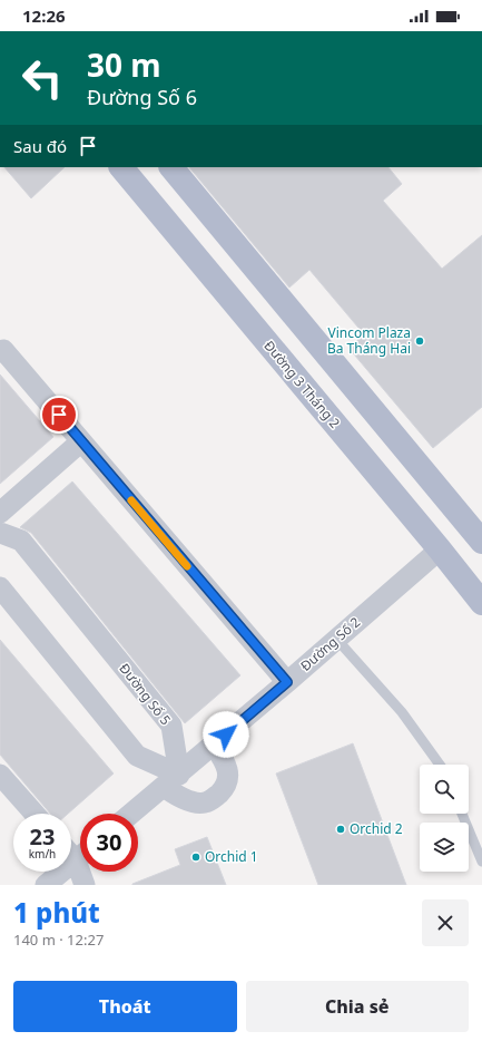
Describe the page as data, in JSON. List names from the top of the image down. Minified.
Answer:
{"streets":{"main road":["Đường 3 Tháng 2"],"street":["Đường Số 2","Đường Số 5"]},"crossings":[["Đường 3 Tháng 2","Đường Số 2"],["Đường Số 2","Đường Số 5"]],"places":["Vincom Plaza Ba Tháng Hai","Orchid 2","Orchid 1"],"page":{"status":"12:26","turn":["30 m","Đường Số 6"],"then":"Sau đó","speed":"23 km/h","limit":"30","heading":["1 phút","140 m · 12:27"],"buttons":["Thoát","Chia sẻ"]}}
